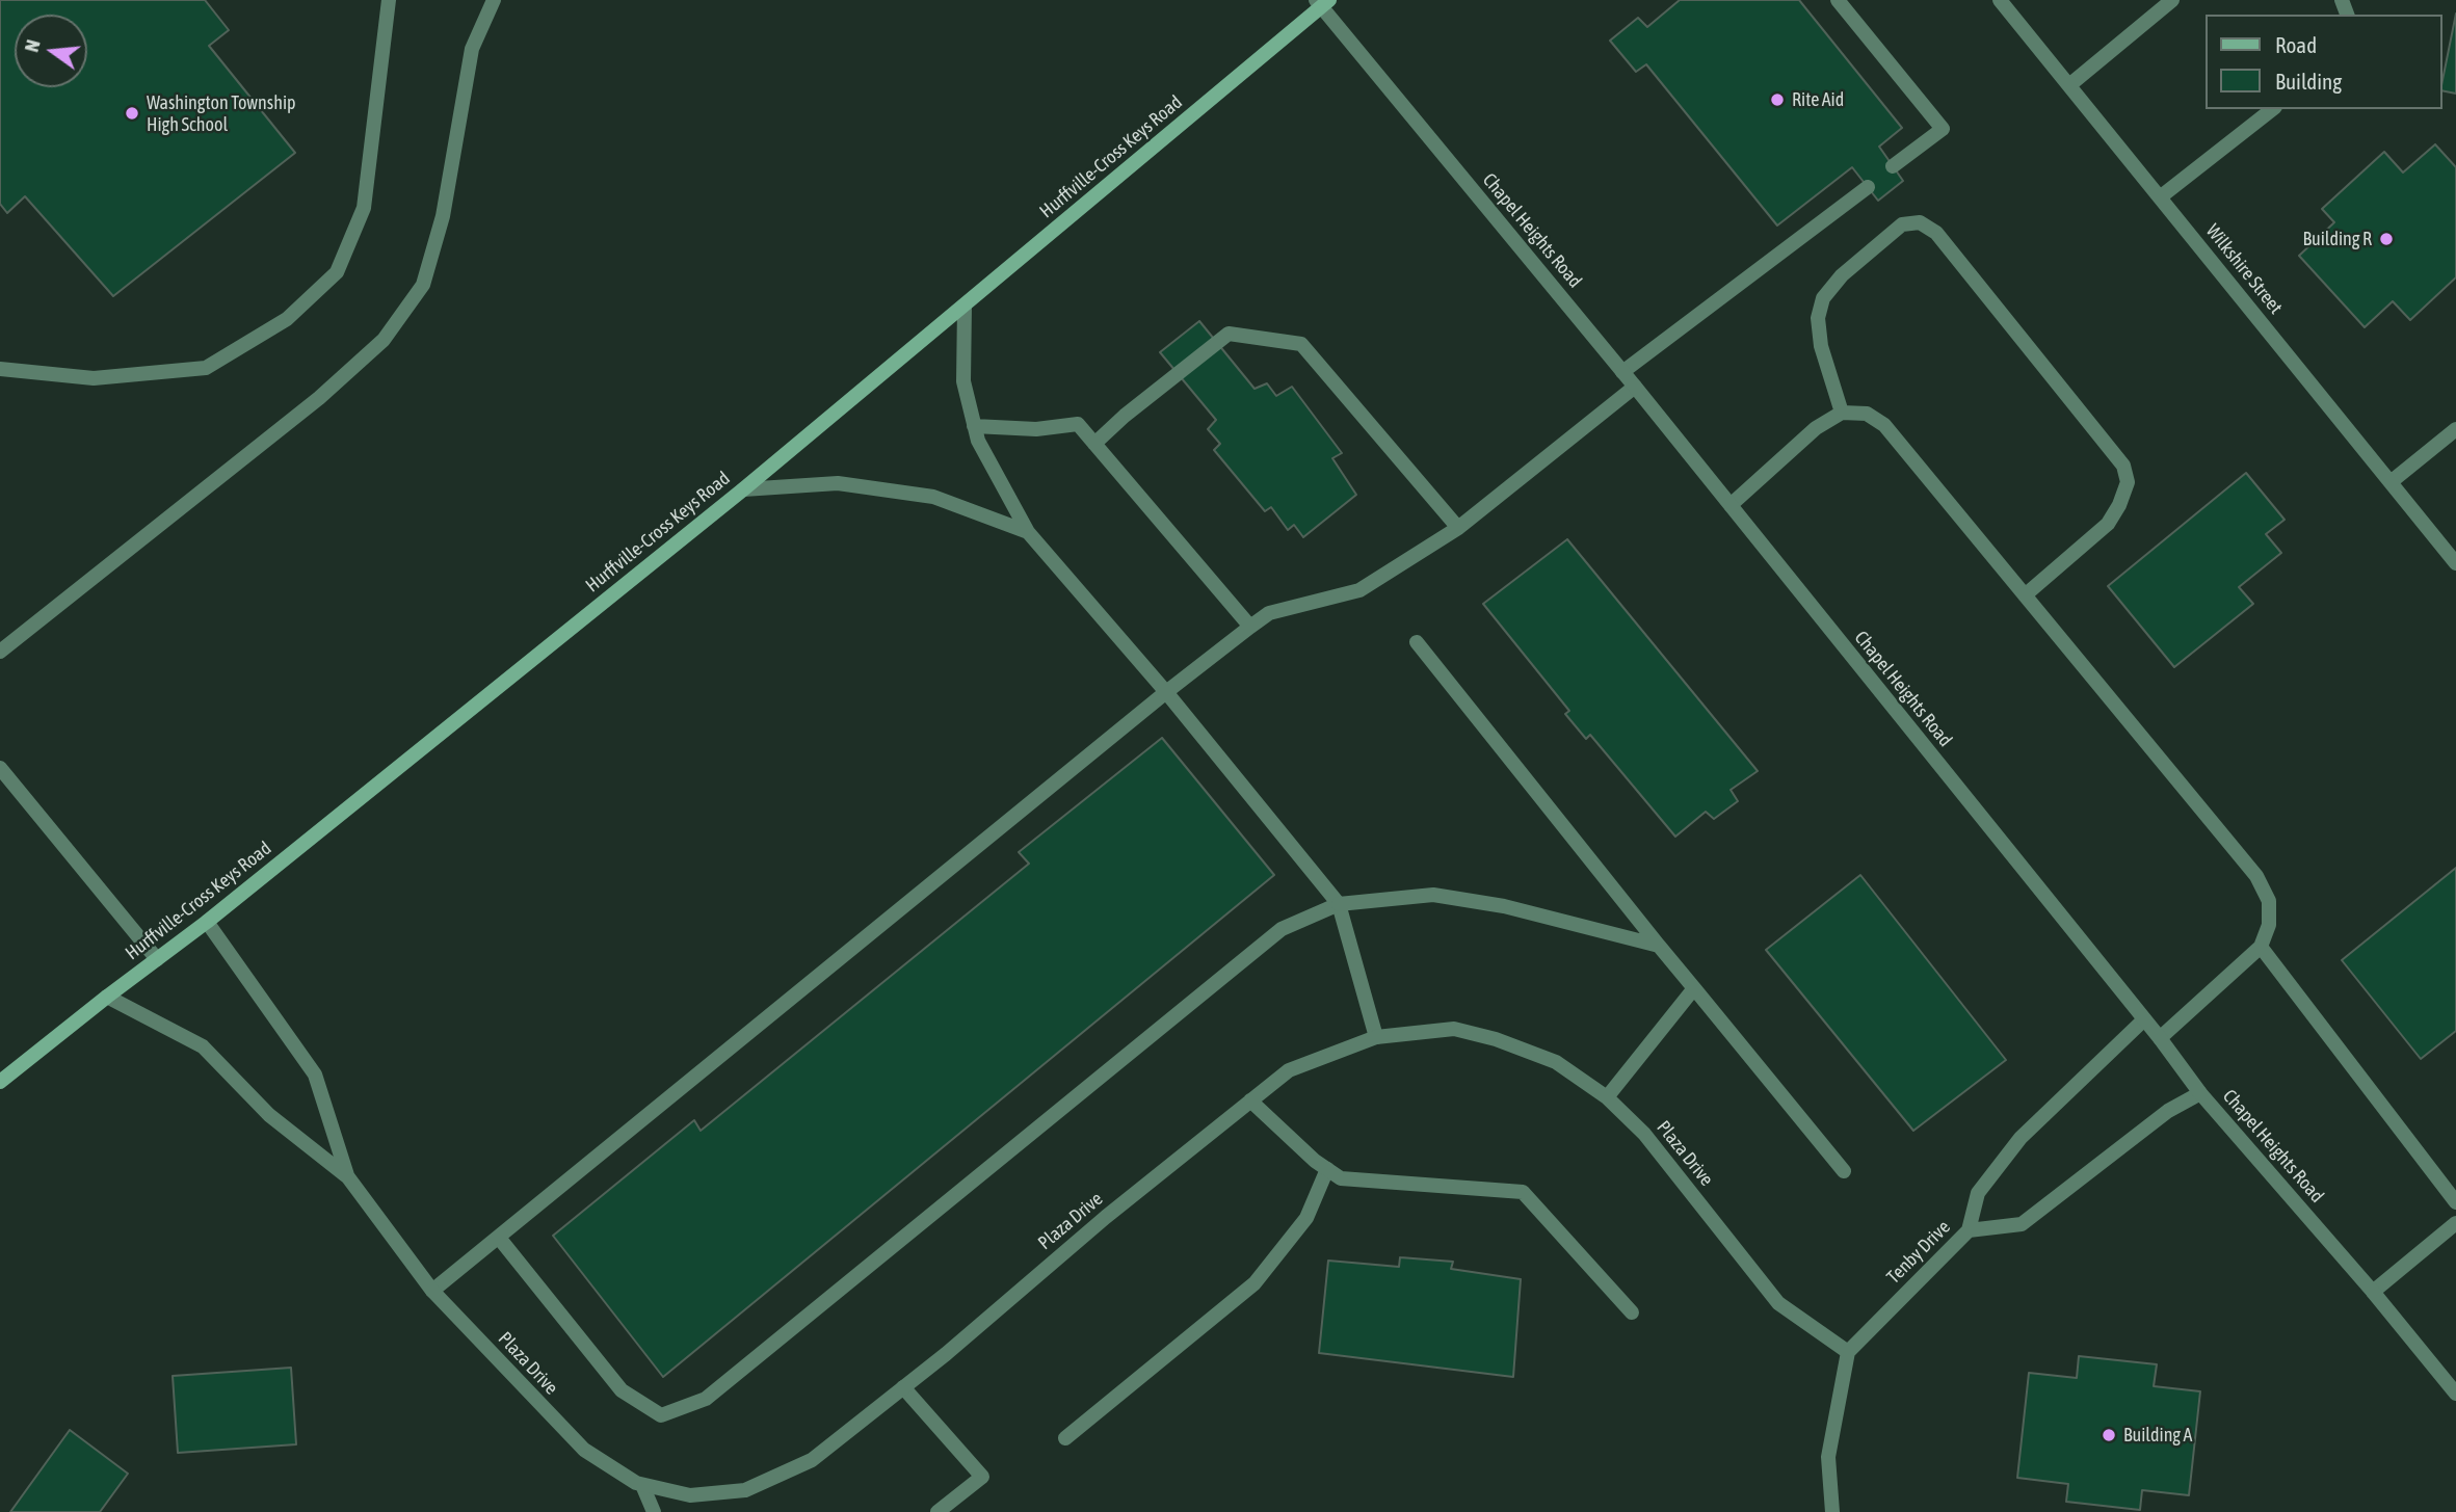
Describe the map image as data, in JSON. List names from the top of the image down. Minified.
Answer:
{"streets":{"main road":["Hurffville-Cross Keys Road"],"street":["Chapel Heights Road","Wilkshire Street","Plaza Drive","Tenby Drive"]},"crossings":[["Hurffville-Cross Keys Road","Chapel Heights Road"],["Hurffville-Cross Keys Road","Plaza Drive"],["Chapel Heights Road","Tenby Drive"],["Plaza Drive","Tenby Drive"]],"places":["Rite Aid","Washington Township High School","Building R","Building A"],"legend":["Road","Building"],"north":"left"}
